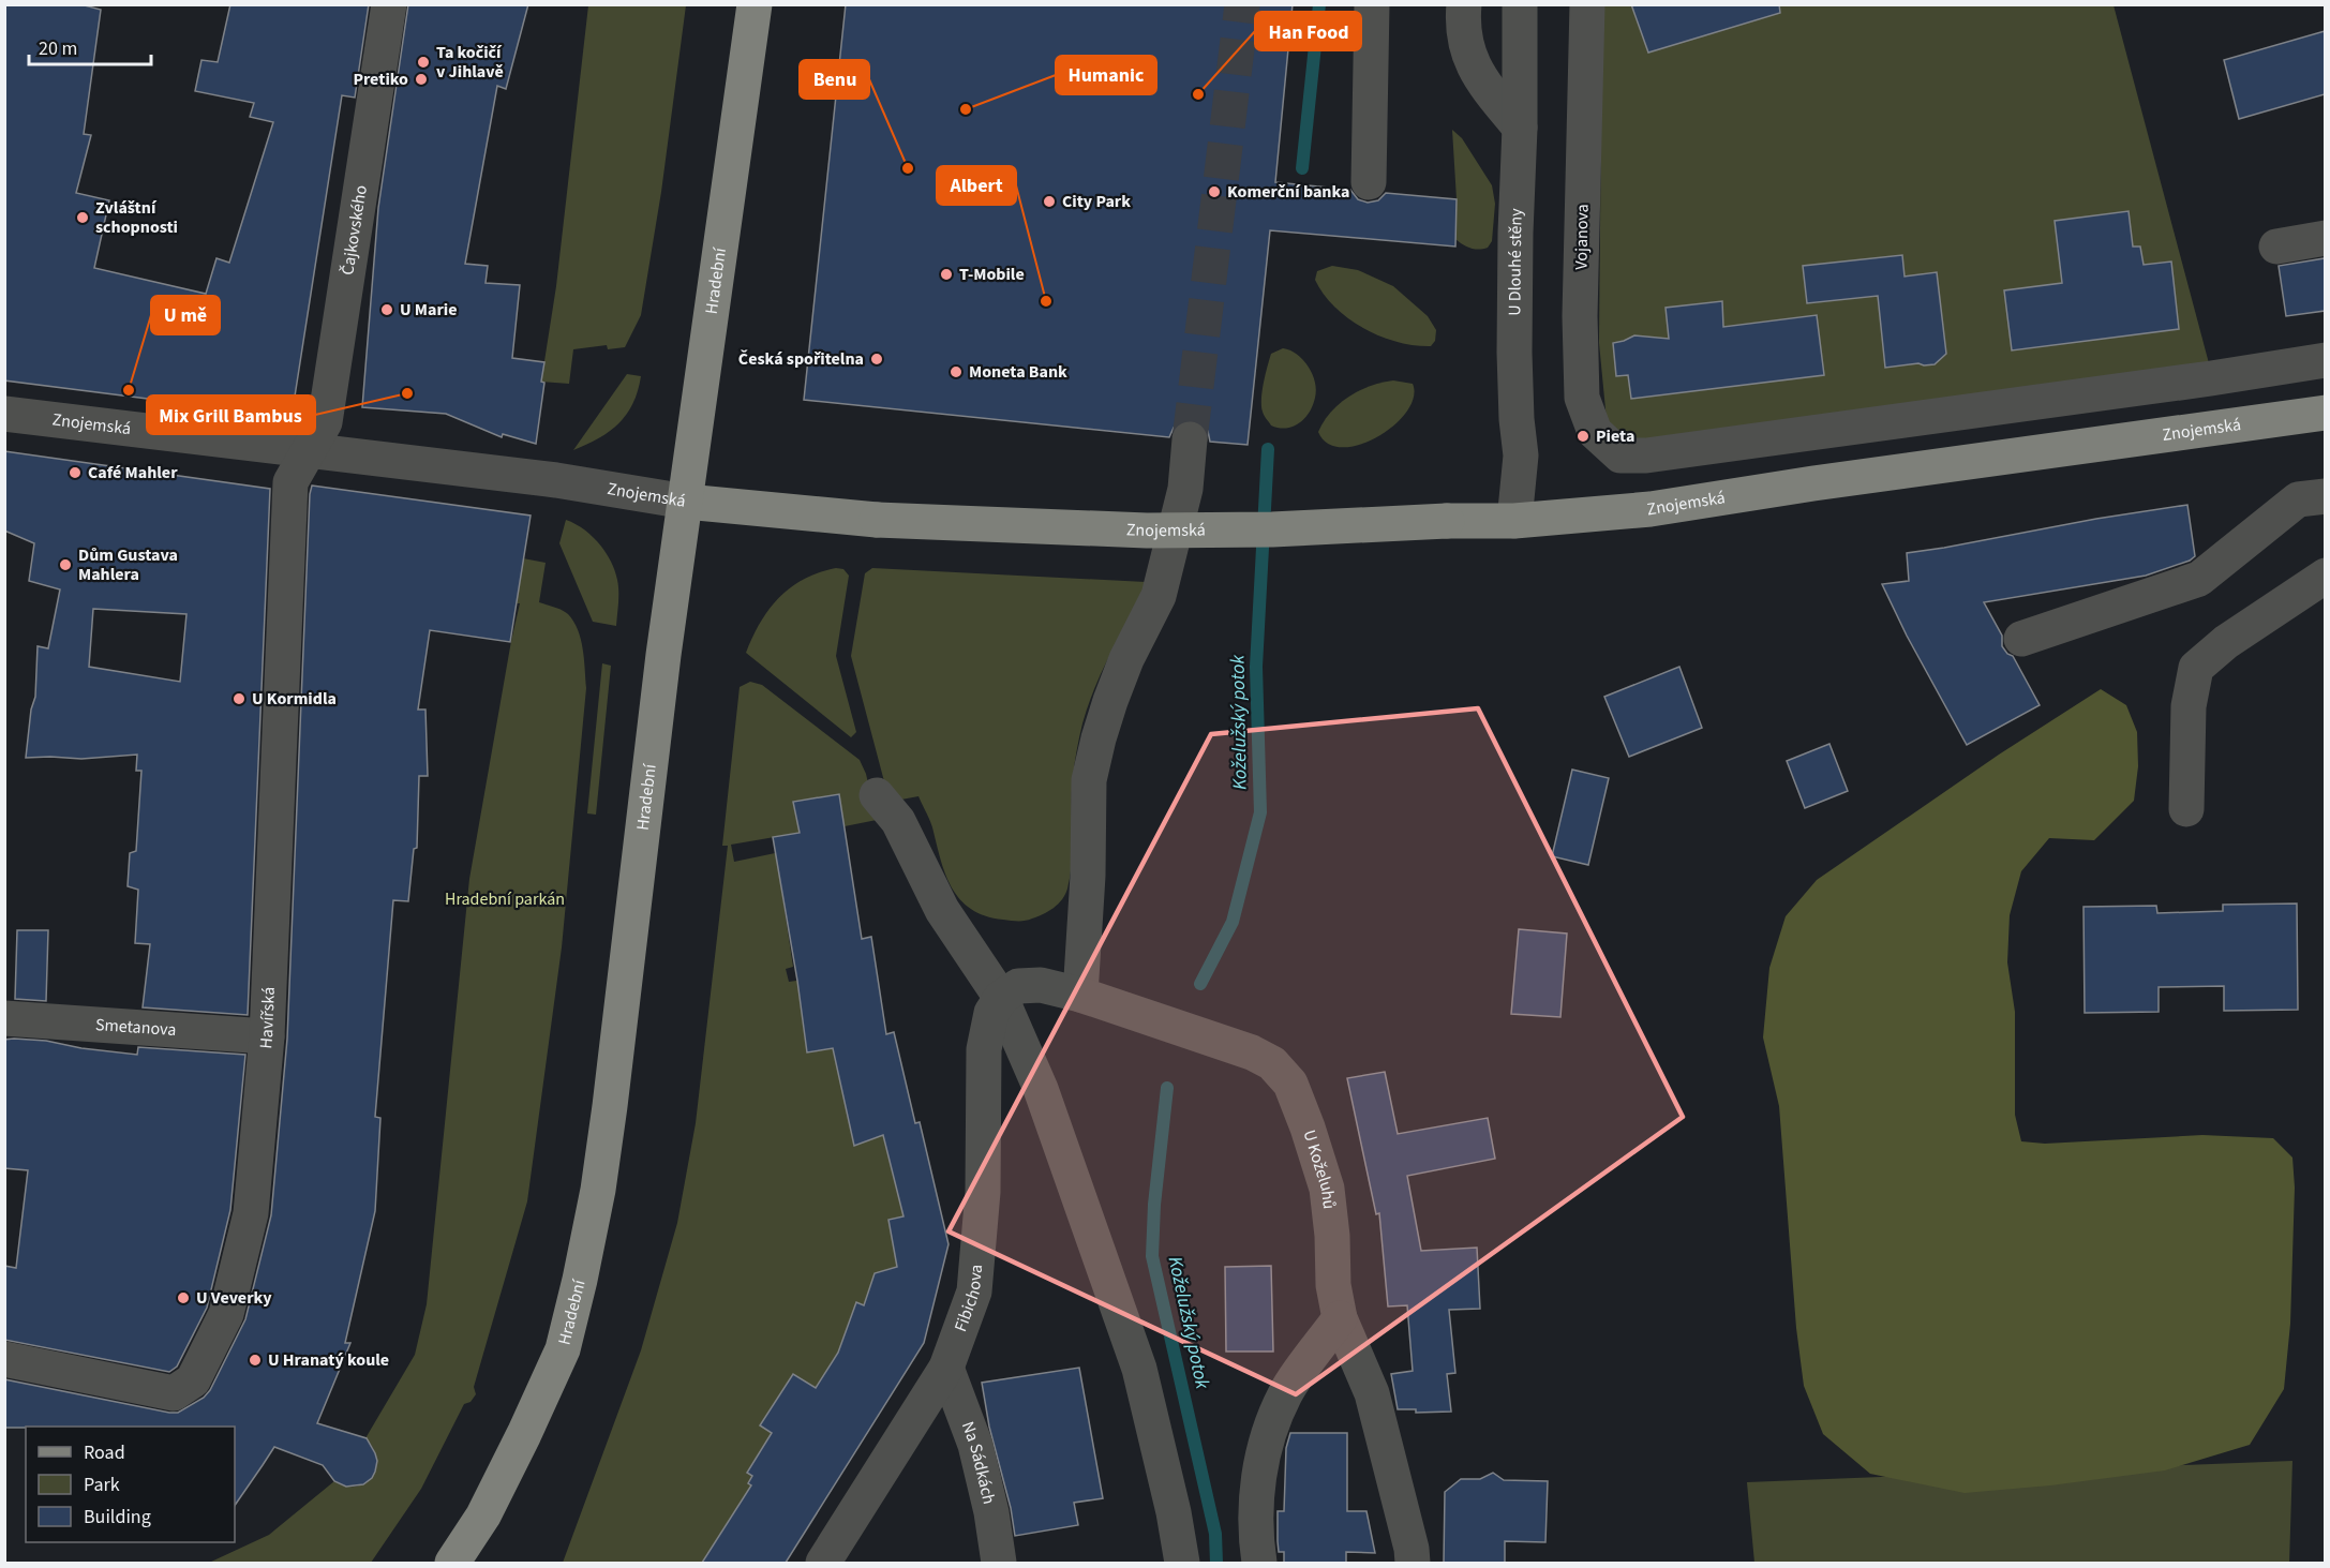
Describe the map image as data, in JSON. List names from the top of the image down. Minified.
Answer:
{"streets":{"main road":["Hradební","Znojemská"],"street":["Čajkovského","Vojanova","U Dlouhé stěny","Havířská","Smetanova","U Koželuhů","Fibichova","Na Sádkách"]},"crossings":[["Čajkovského","Znojemská"],["Čajkovského","Havířská"],["U Dlouhé stěny","Znojemská"],["Hradební","Znojemská"],["Znojemská","Havířská"],["Havířská","Smetanova"],["U Koželuhů","Fibichova"],["Fibichova","Na Sádkách"]],"water":["Koželužský potok"],"parks":["Hradební parkán"],"places":["Ta kočičí v Jihlavě","Pretiko","Han Food","Humanic","Benu","Komerční banka","City Park","Zvláštní schopnosti","T-Mobile","Albert","U Marie","Česká spořitelna","Moneta Bank","U mě","Mix Grill Bambus","Pieta","Café Mahler","Dům Gustava Mahlera","U Kormidla","U Veverky","U Hranatý koule"],"legend":["Road","Park","Building"],"scale_bar":"20 m"}
